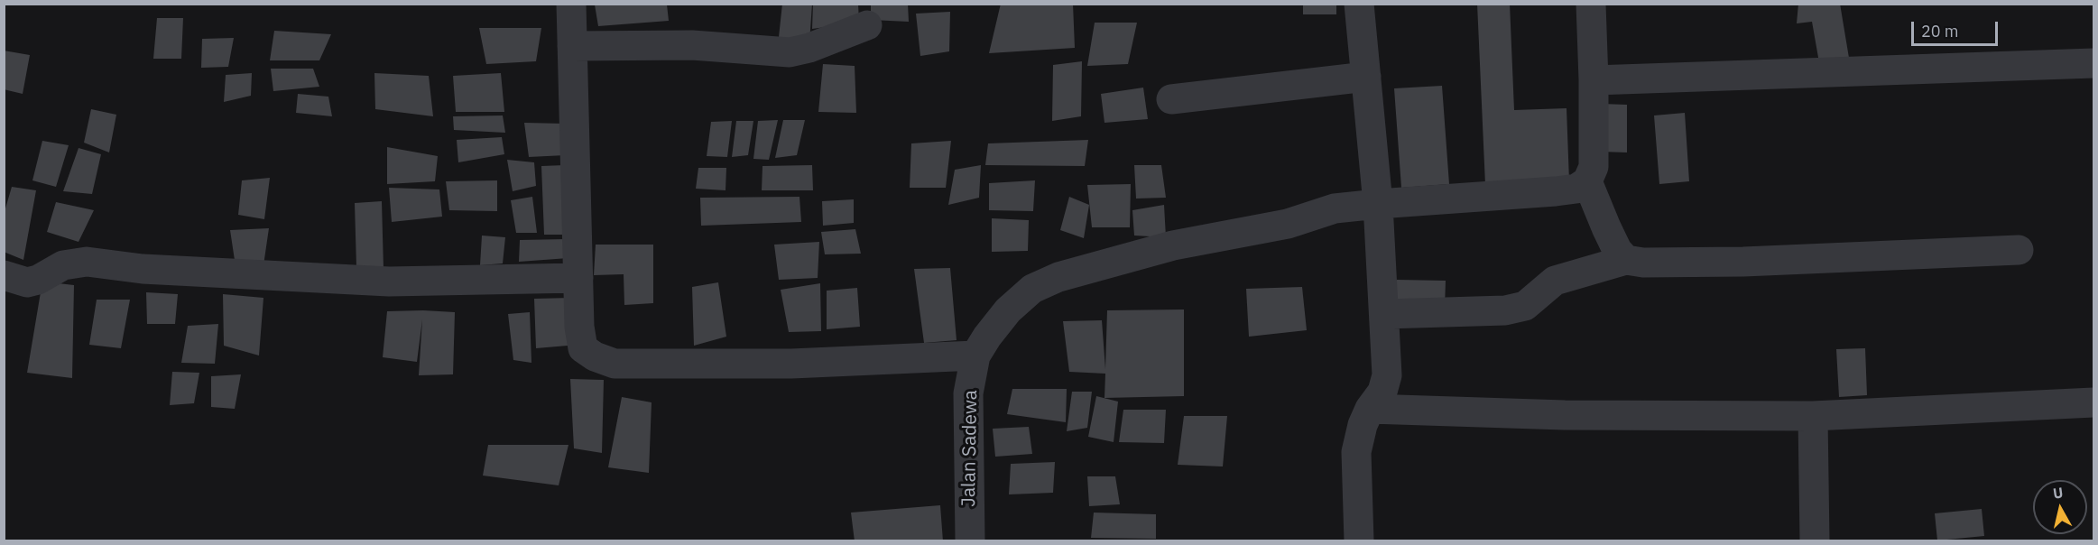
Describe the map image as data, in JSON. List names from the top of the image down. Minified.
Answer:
{"streets":{"street":["Jalan Sadewa"]},"scale_bar":"20 m","north":"top"}
